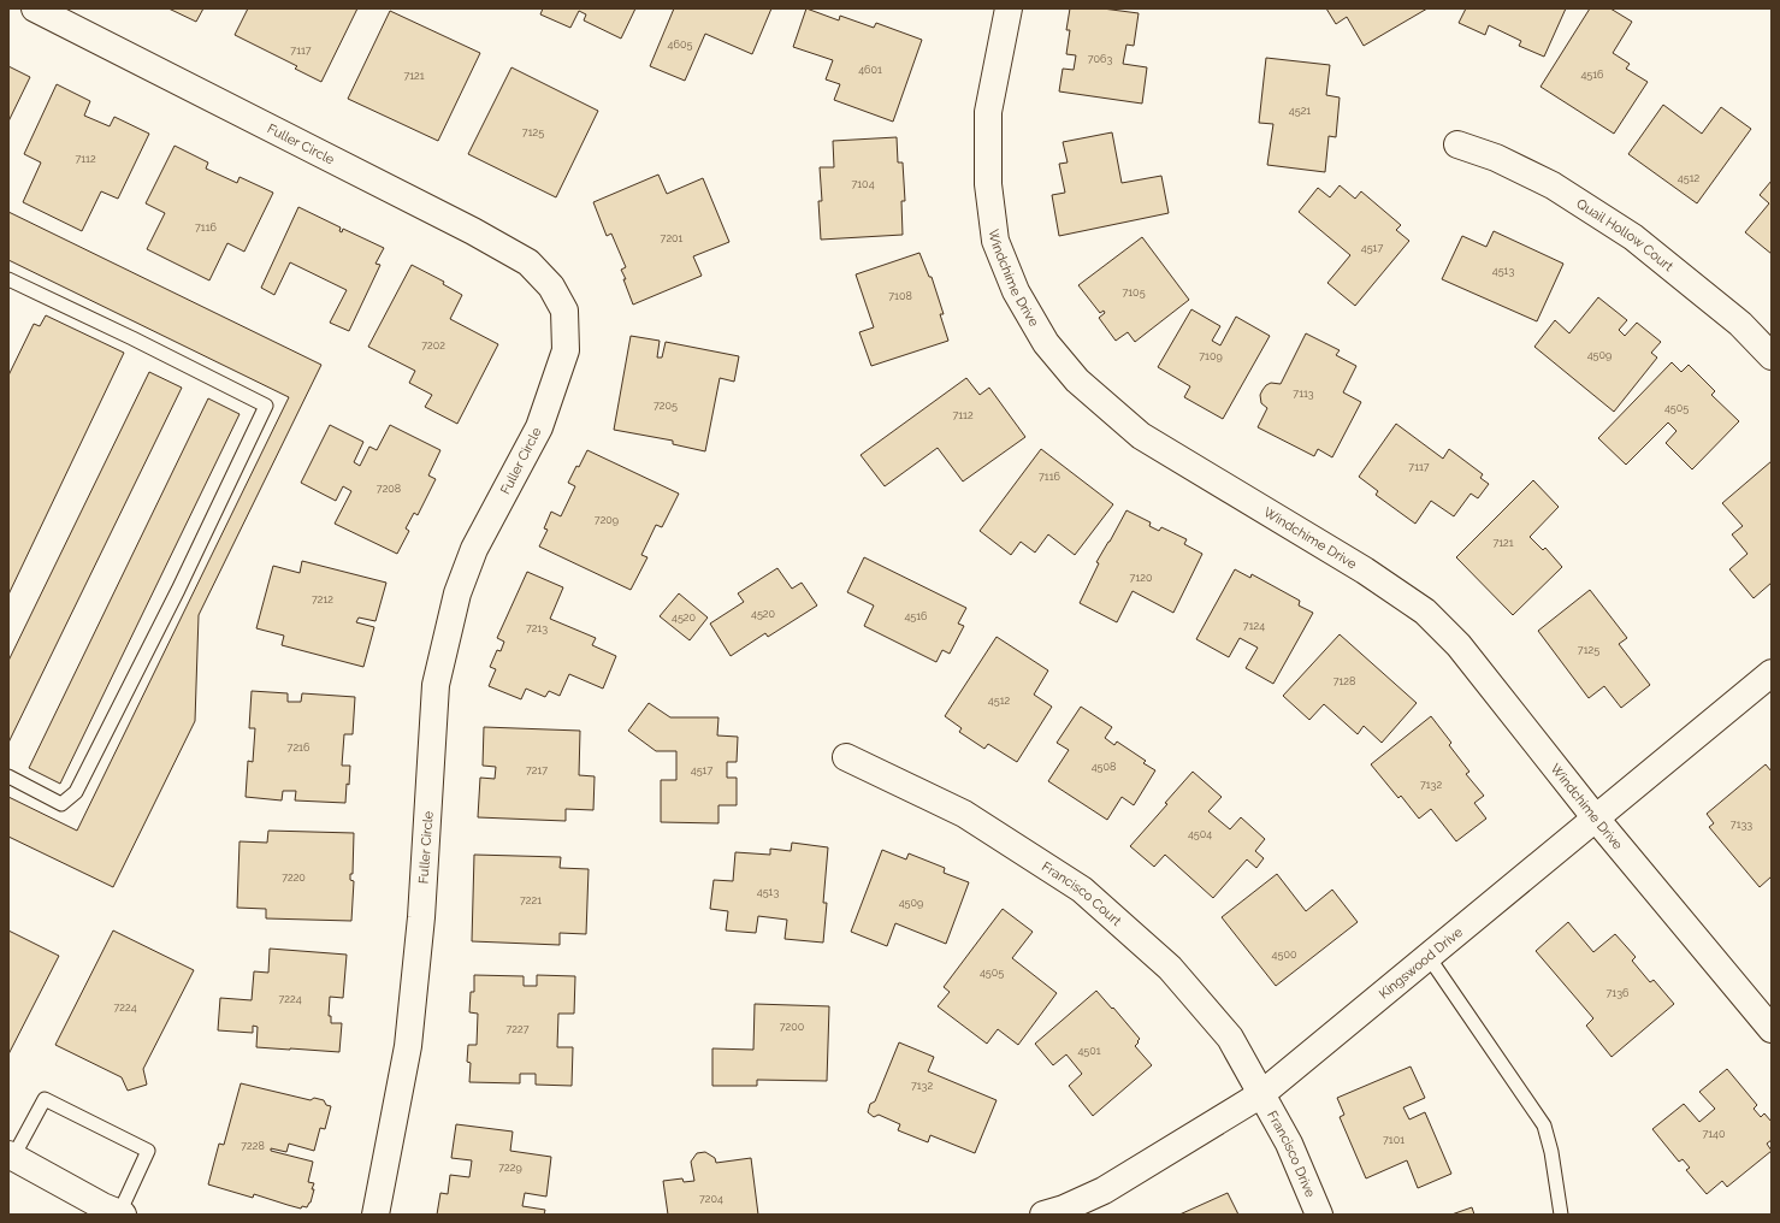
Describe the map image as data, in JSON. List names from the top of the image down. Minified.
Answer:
{"streets":{"street":["Fuller Circle","Quail Hollow Court","Windchime Drive","Francisco Court","Kingswood Drive","Francisco Drive"]},"crossings":[["Windchime Drive","Kingswood Drive"],["Francisco Court","Kingswood Drive"],["Francisco Court","Francisco Drive"],["Kingswood Drive","Francisco Drive"]],"house_numbers":["4605","7117","7063","4601","4516","7121","4521","7125","7112","4512","7104","7116","7201","4517","4513","7105","7108","7202","4509","7109","7113","7205","4505","7112","7117","7116","7208","7209","7121","7120","7212","4520","4516","4520","7124","7213","7125","7128","4512","7216","4508","7217","4517","7132","7133","4504","7220","4513","7221","4509","4500","4505","7136","7224","7224","7200","7227","4501","7132","7140","7101","7228","7229","7204"]}
